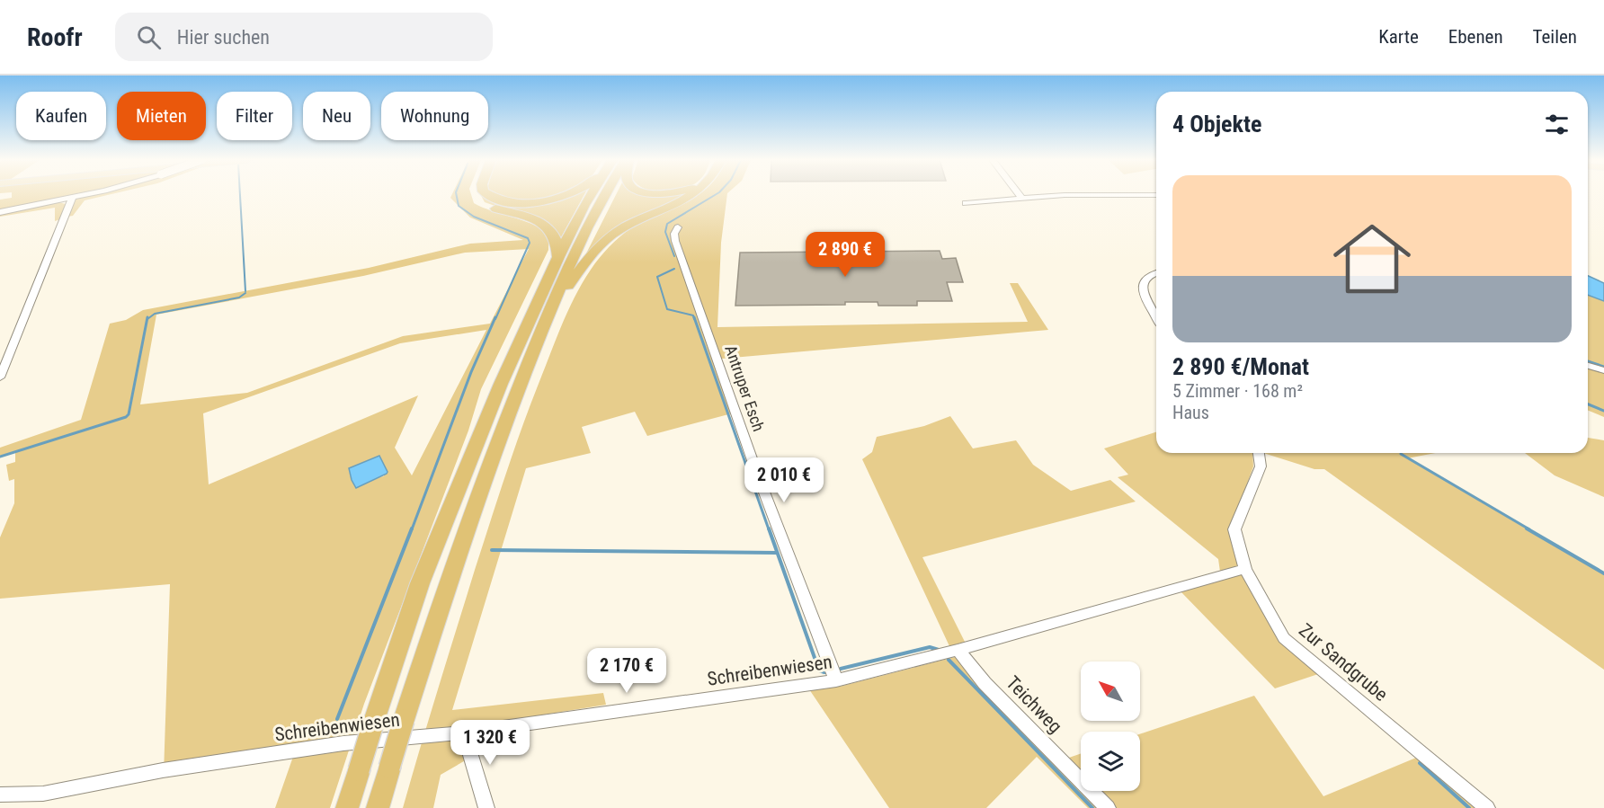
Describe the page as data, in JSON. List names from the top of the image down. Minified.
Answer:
{"streets":{"street":["Antruper Esch","Zur Sandgrube","Schreibenwiesen","Teichweg"]},"crossings":[["Antruper Esch","Schreibenwiesen"],["Zur Sandgrube","Schreibenwiesen"],["Schreibenwiesen","Teichweg"]],"north":"top left","page":{"header":"Roofr","search":"Hier suchen","nav":["Karte","Ebenen","Teilen"],"chip":["Kaufen","Mieten","Filter","Neu","Wohnung"],"heading":"4 Objekte","list":[{"name":"2 890 €/Monat","note":"5 Zimmer · 168 m² · Haus"}],"price":["2 890 €","2 010 €","2 170 €","1 320 €"]}}
